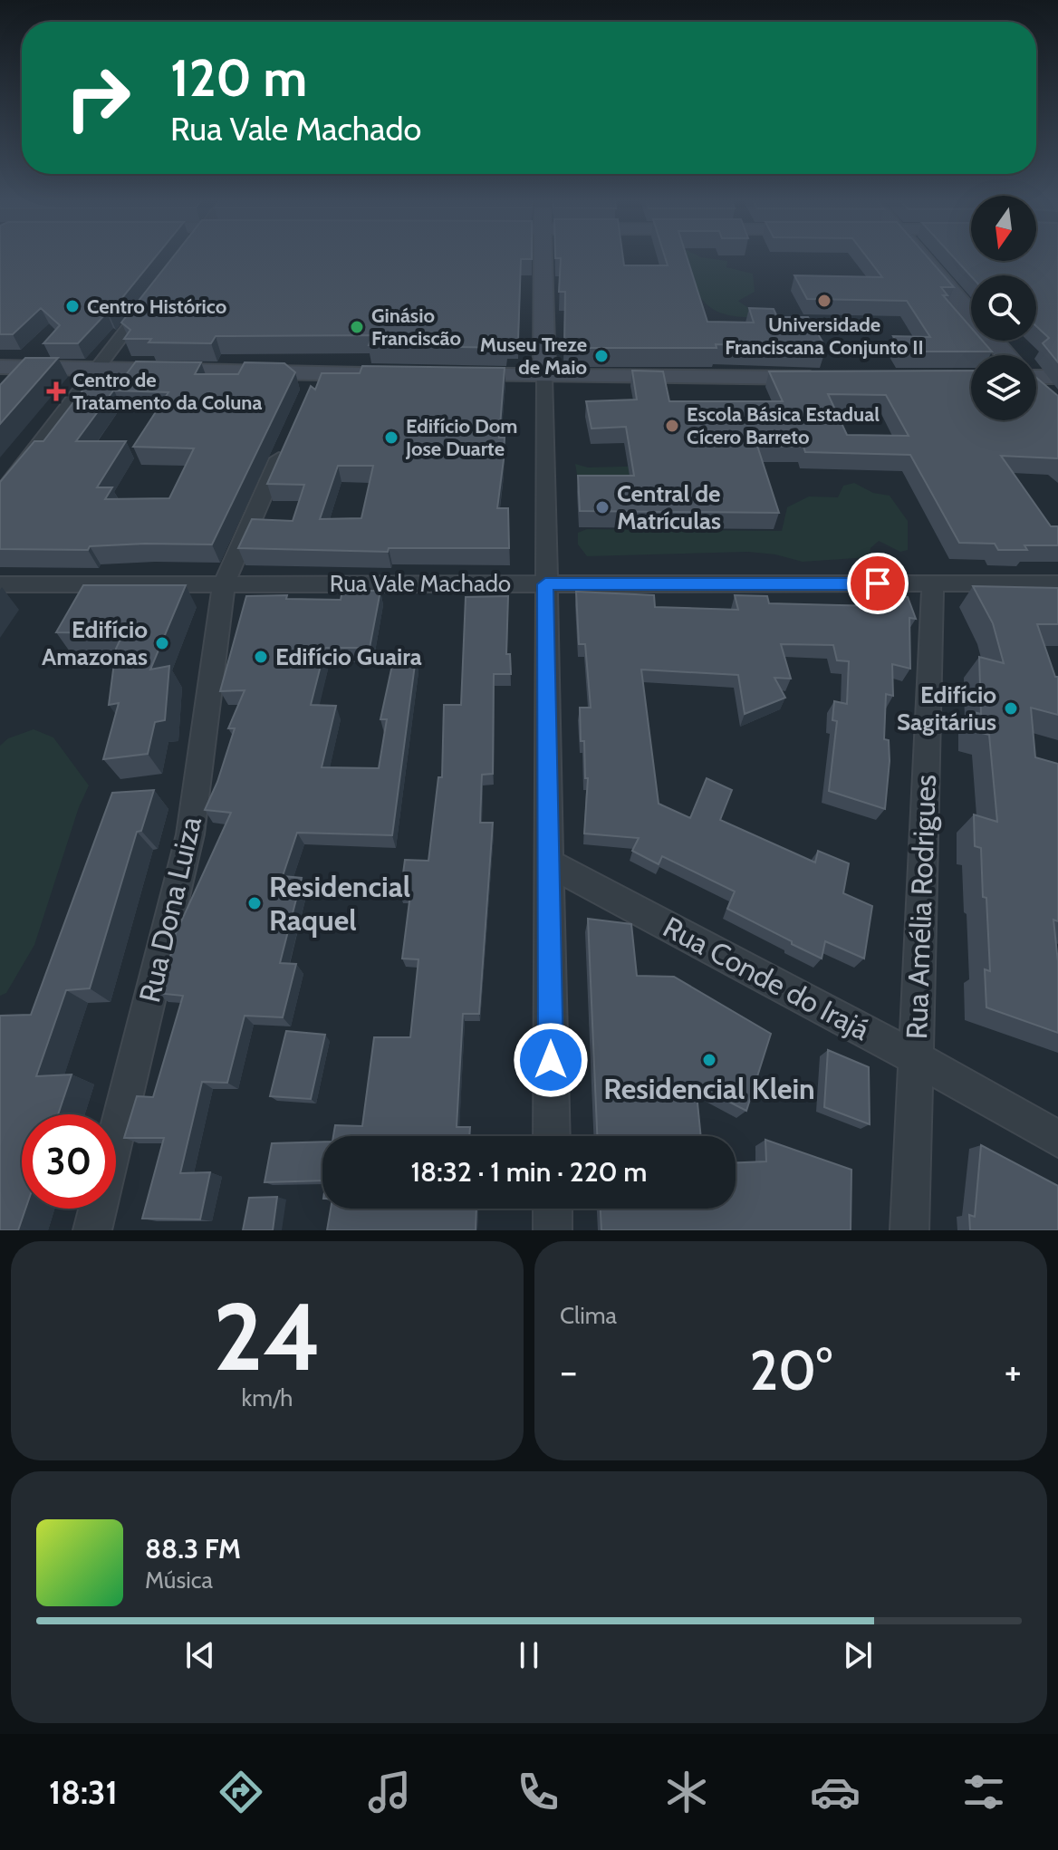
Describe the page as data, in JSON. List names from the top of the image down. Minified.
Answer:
{"streets":{"street":["Rua Vale Machado","Rua Amélia Rodrigues","Rua Dona Luiza","Rua Conde do Irajá"]},"crossings":[["Rua Vale Machado","Rua Amélia Rodrigues"],["Rua Vale Machado","Rua Dona Luiza"],["Rua Amélia Rodrigues","Rua Conde do Irajá"]],"places":{"other":["Universidade Franciscana Conjunto II","Centro Histórico","Ginásio Franciscão","Museu Treze de Maio","Escola Básica Estadual Cícero Barreto","Edifício Dom Jose Duarte","Central de Matrículas","Edifício Amazonas","Edifício Guaira","Edifício Sagitárius","Residencial Raquel","Residencial Klein"],"health":["Centro de Tratamento da Coluna"]},"north":"bottom","page":{"turn":["120 m","Rua Vale Machado"],"limit":"30","trip":"18:32 · 1 min · 220 m","tile":[["24","km/h"],"Clima"],"heat":["−","20°","+"],"song":["88.3 FM","Música"],"tabs":"18:31"}}
